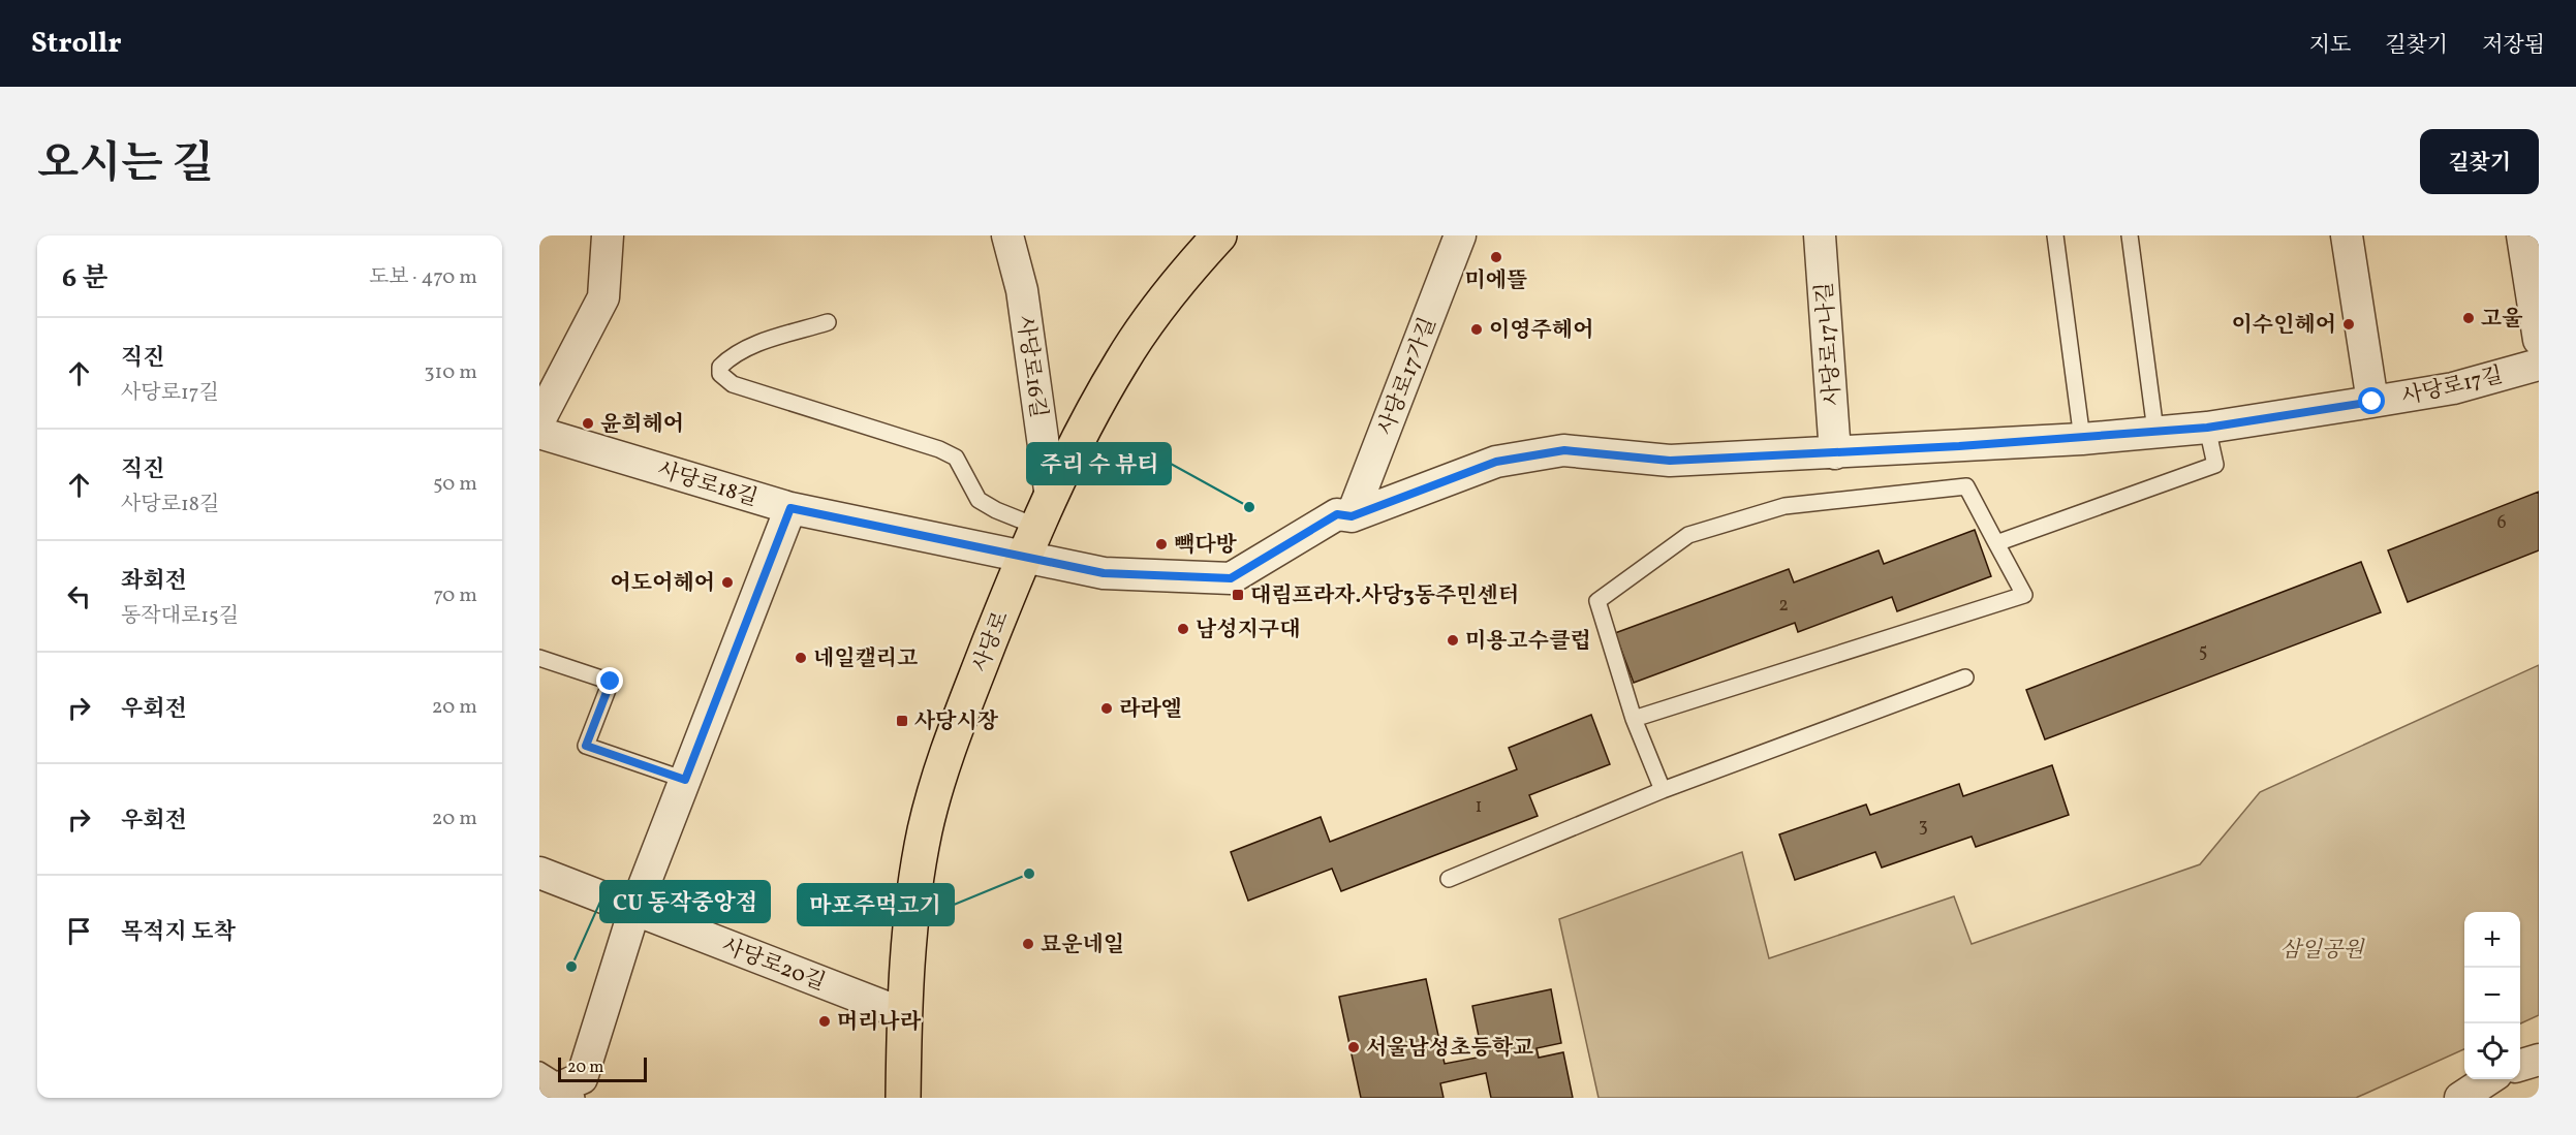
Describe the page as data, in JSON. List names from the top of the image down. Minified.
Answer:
{"streets":{"main road":["사당로"],"street":["사당로17나길","사당로16길","사당로17가길","사당로17길","사당로18길","사당로20길"]},"crossings":[["사당로17나길","사당로17길"],["사당로16길","사당로17길"],["사당로16길","사당로18길"],["사당로16길","사당로"],["사당로17가길","사당로17길"],["사당로17길","사당로18길"],["사당로17길","사당로"],["사당로18길","사당로"],["사당로","사당로20길"]],"parks":["삼일공원"],"places":{"other":["미에뜰","고울","이수인헤어","이영주헤어","윤희헤어","주리 수 뷰티","빽다방","어도어헤어","남성지구대","미용고수클럽","네일캘리고","라라엘","마포주먹고기","묘운네일","CU 동작중앙점","머리나라","서울남성초등학교"],"transit":["대림프라자.사당3동주민센터","사당시장"]},"house_numbers":["6","2","5","1","3"],"scale_bar":"20 m","page":{"header":"Strollr","nav":["지도","길찾기","저장됨"],"title":"오시는 길","buttons":"길찾기","heading":["6 분","도보 · 470 m"],"list":[["직진","사당로17길","310 m"],["직진","사당로18길","50 m"],["좌회전","동작대로15길","70 m"],["우회전","20 m"],["우회전","20 m"],"목적지 도착"],"map_buttons":["+","−"],"scale":"20 m"}}
